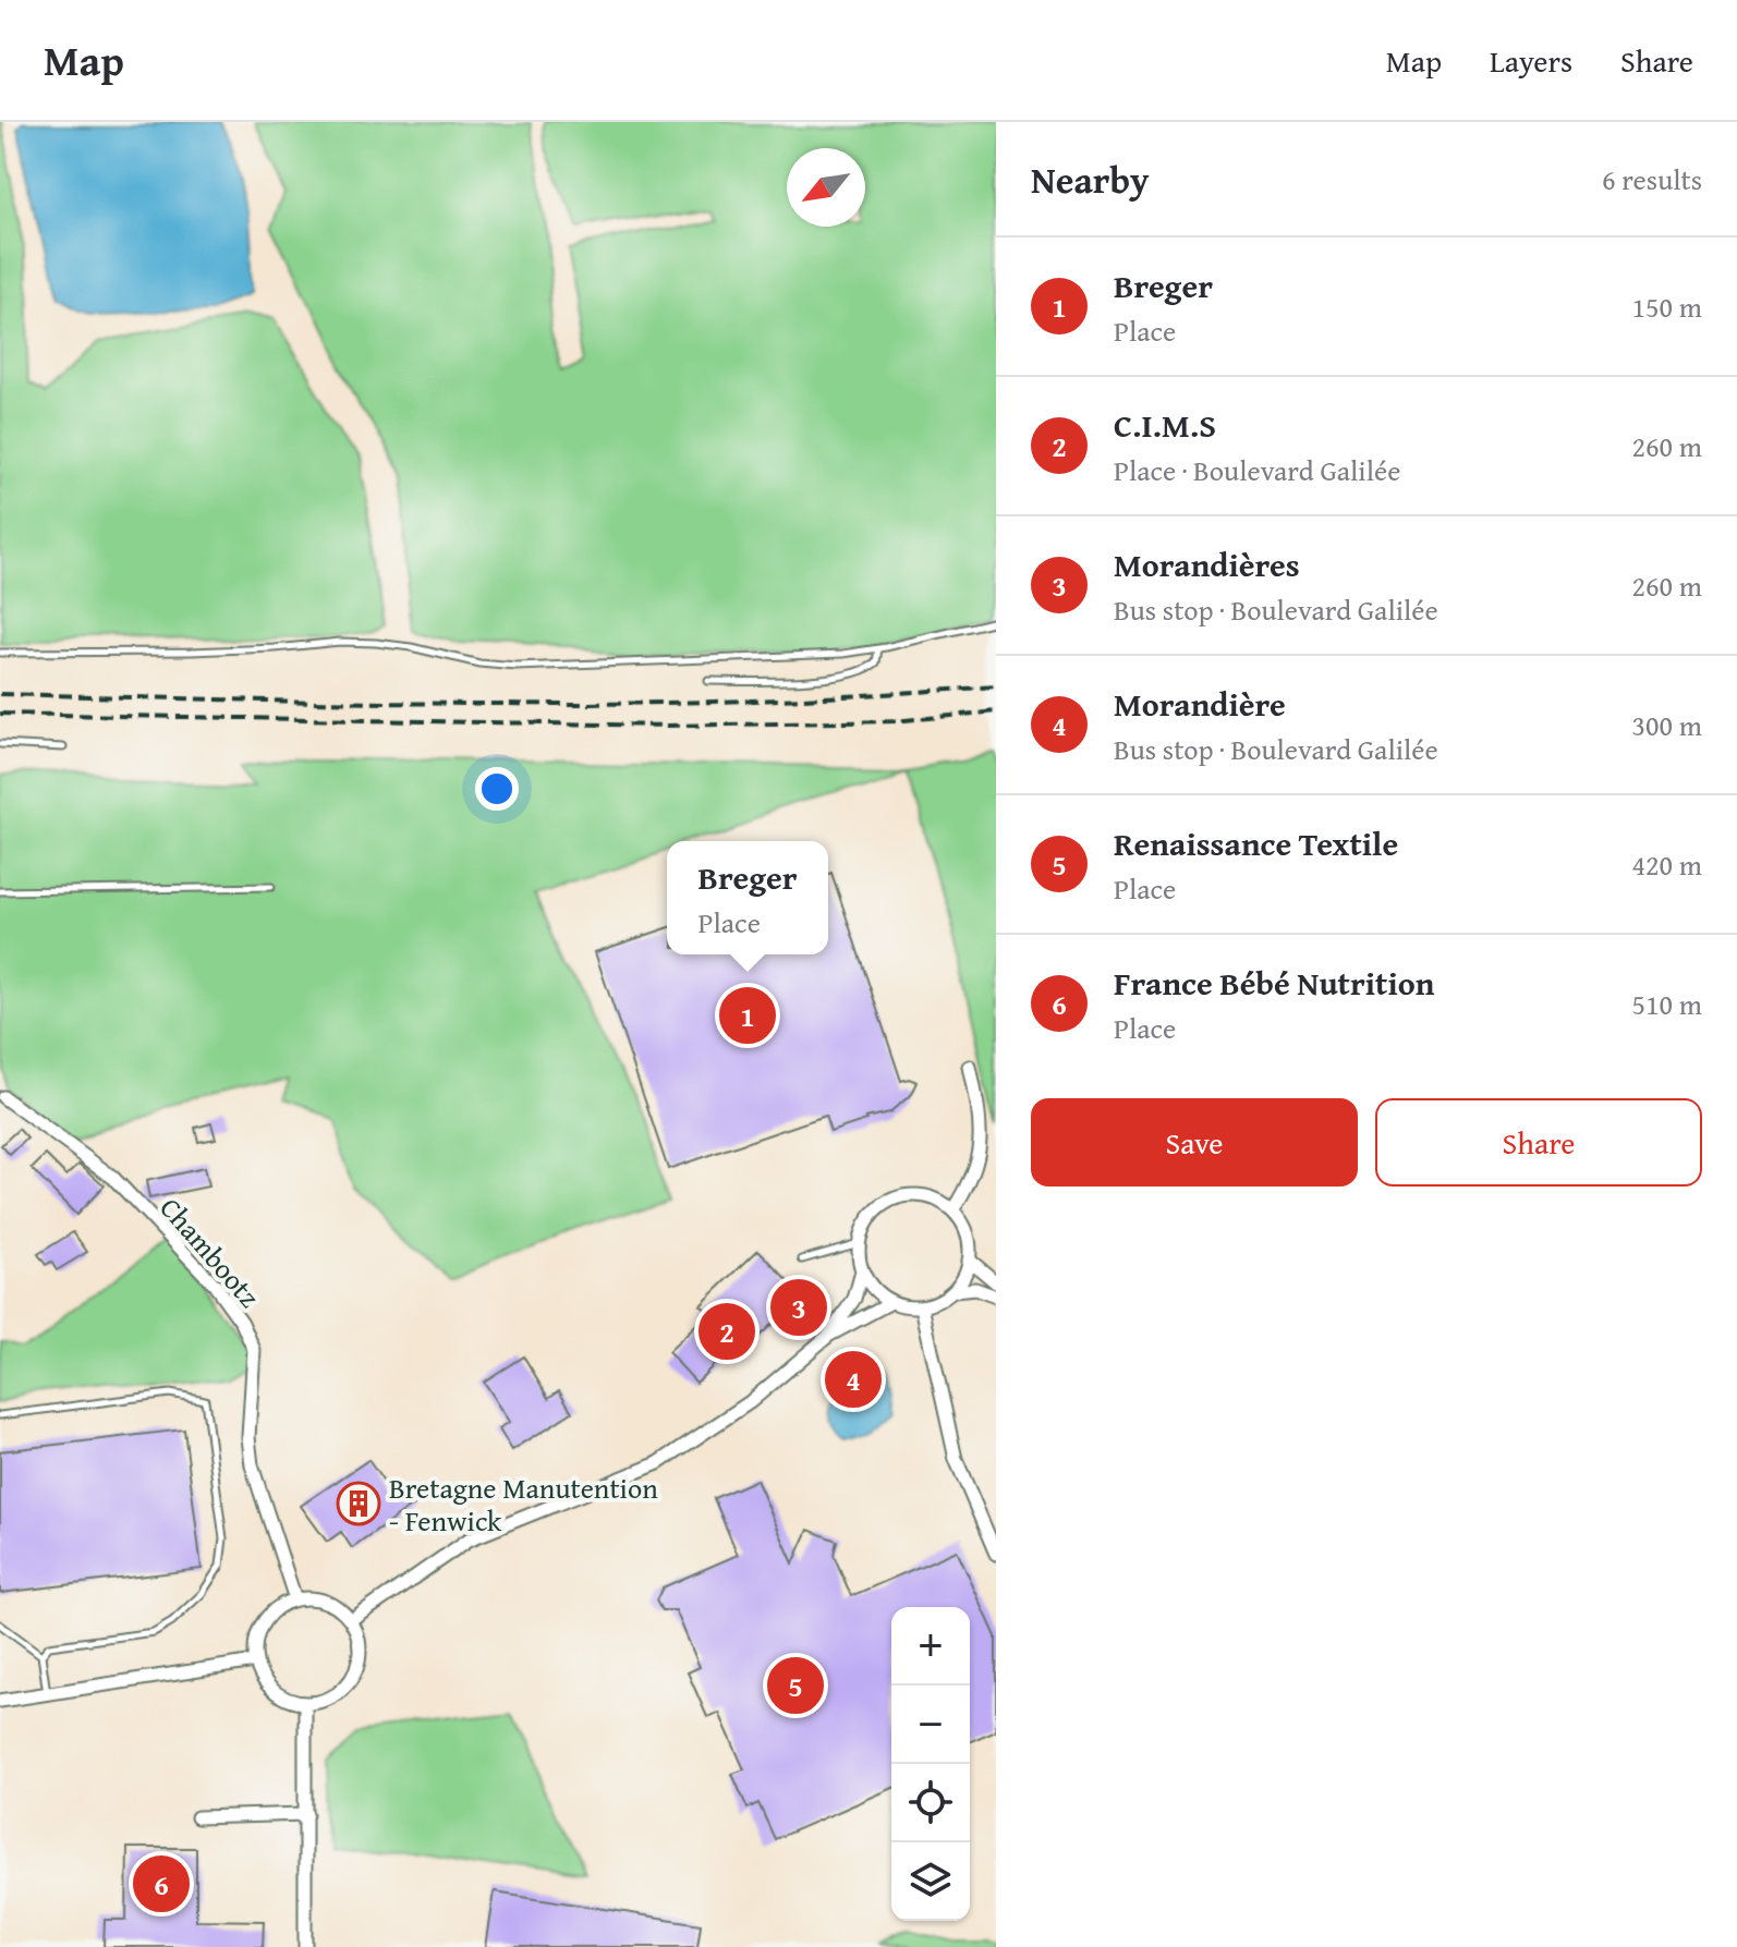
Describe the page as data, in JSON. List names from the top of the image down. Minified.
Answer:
{"streets":{"street":["Chambootz"]},"places":{"building":["Bretagne Manutention - Fenwick"]},"north":"bottom left","page":{"header":"Map","nav":["Map","Layers","Share"],"heading":["Nearby","6 results"],"list":[{"mark":"1","name":"Breger","note":"Place","value":"150 m"},{"mark":"2","name":"C.I.M.S","note":"Place · Boulevard Galilée","value":"260 m"},{"mark":"3","name":"Morandières","note":"Bus stop · Boulevard Galilée","value":"260 m"},{"mark":"4","name":"Morandière","note":"Bus stop · Boulevard Galilée","value":"300 m"},{"mark":"5","name":"Renaissance Textile","note":"Place","value":"420 m"},{"mark":"6","name":"France Bébé Nutrition","note":"Place","value":"510 m"}],"popup":["Breger","Place"],"pins":["1","3","2","4","5","6"],"buttons":["Save","Share"],"map_buttons":["+","−"]}}
